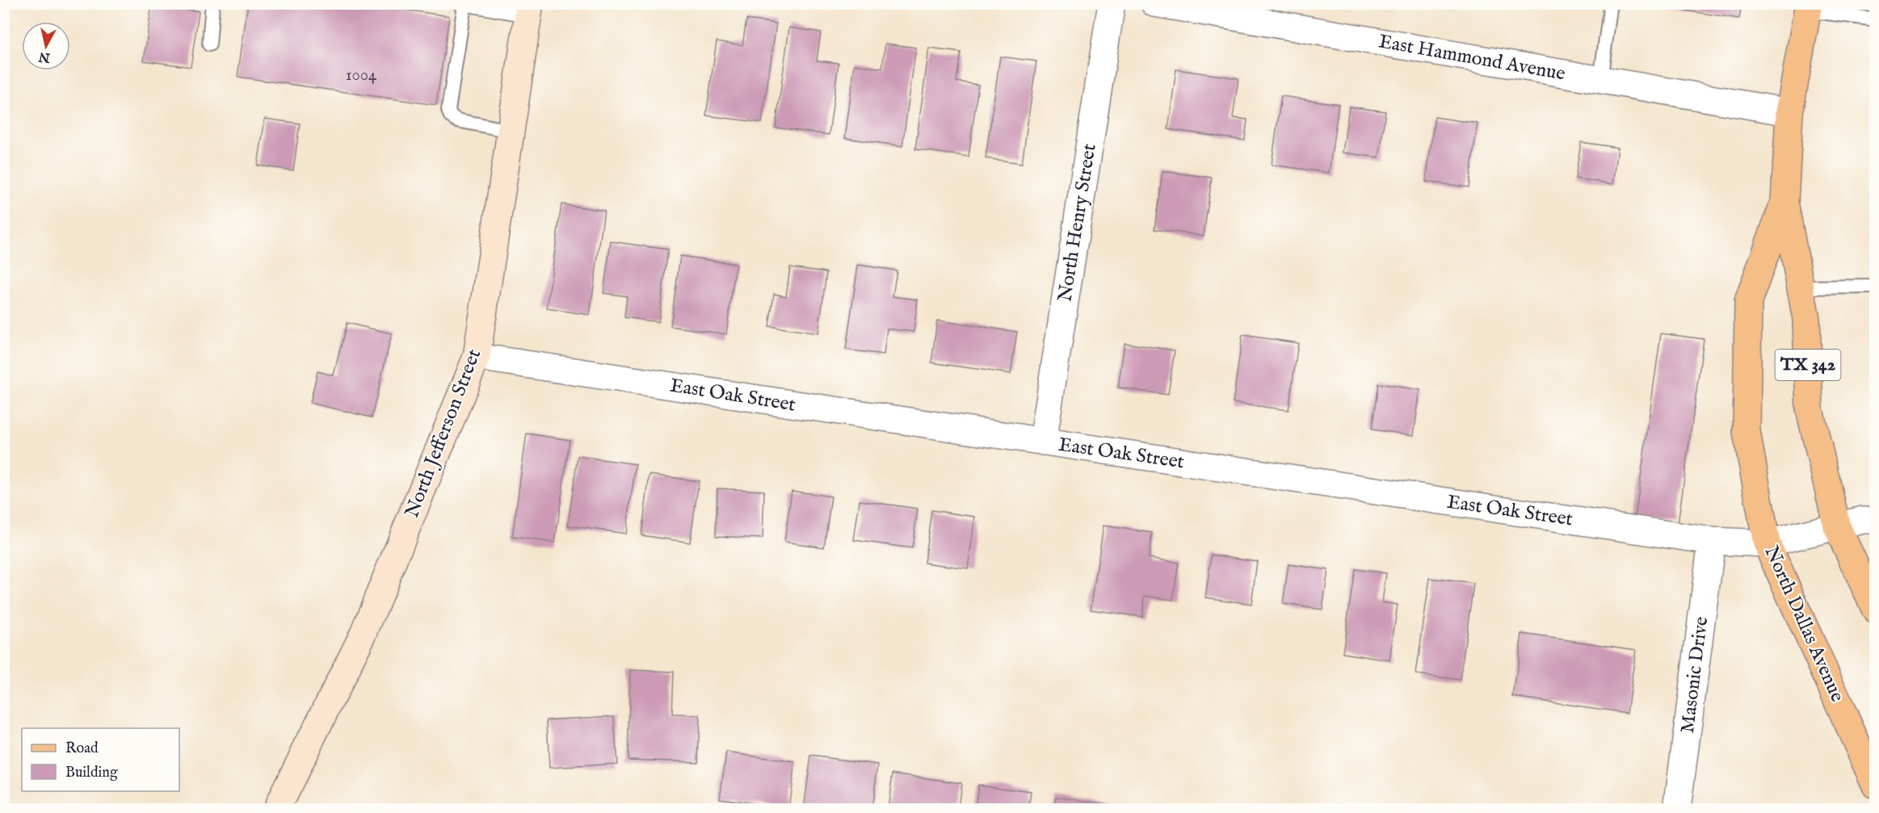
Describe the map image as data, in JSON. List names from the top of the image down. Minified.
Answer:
{"streets":{"main road":["TX 342","North Dallas Avenue"],"street":["East Hammond Avenue","North Henry Street","East Oak Street","North Jefferson Street","Masonic Drive"]},"crossings":[["East Hammond Avenue","North Dallas Avenue"],["North Henry Street","East Oak Street"],["East Oak Street","North Jefferson Street"],["East Oak Street","North Dallas Avenue"],["East Oak Street","Masonic Drive"]],"house_numbers":["1004"],"legend":["Road","Building"],"north":"bottom"}
